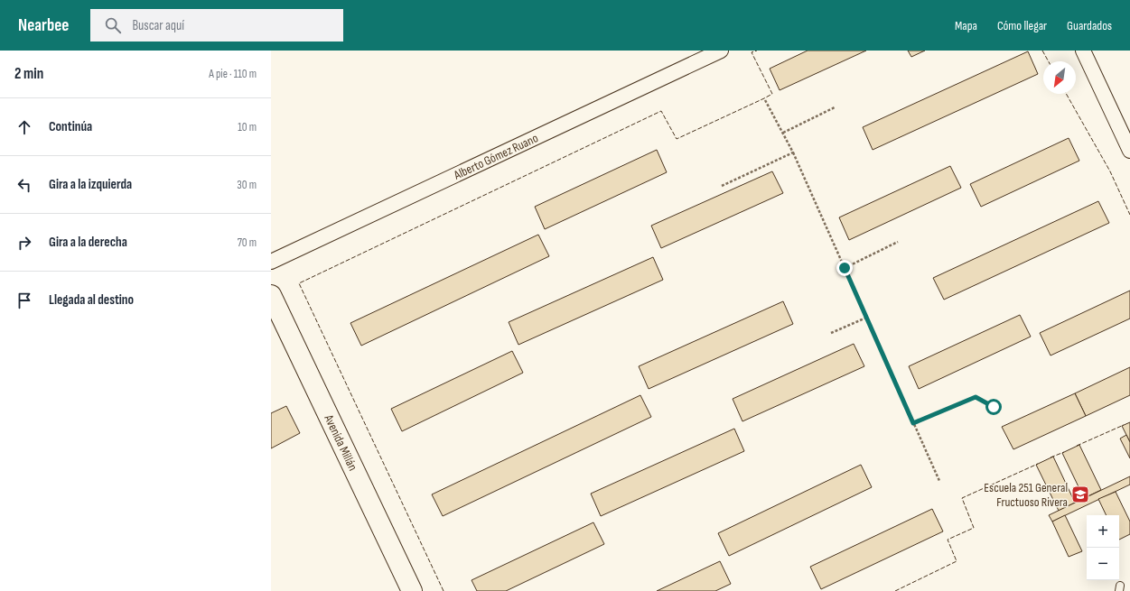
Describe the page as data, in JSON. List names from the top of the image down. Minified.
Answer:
{"streets":{"street":["Alberto Gómez Ruano","Avenida Millán"]},"places":{"school or university":["Escuela 251 General Fructuoso Rivera"]},"north":"bottom left","page":{"header":"Nearbee","search":"Buscar aquí","nav":["Mapa","Cómo llegar","Guardados"],"heading":["2 min","A pie · 110 m"],"list":[["Continúa","10 m"],["Gira a la izquierda","30 m"],["Gira a la derecha","70 m"],"Llegada al destino"],"map_buttons":["+","−"]}}
